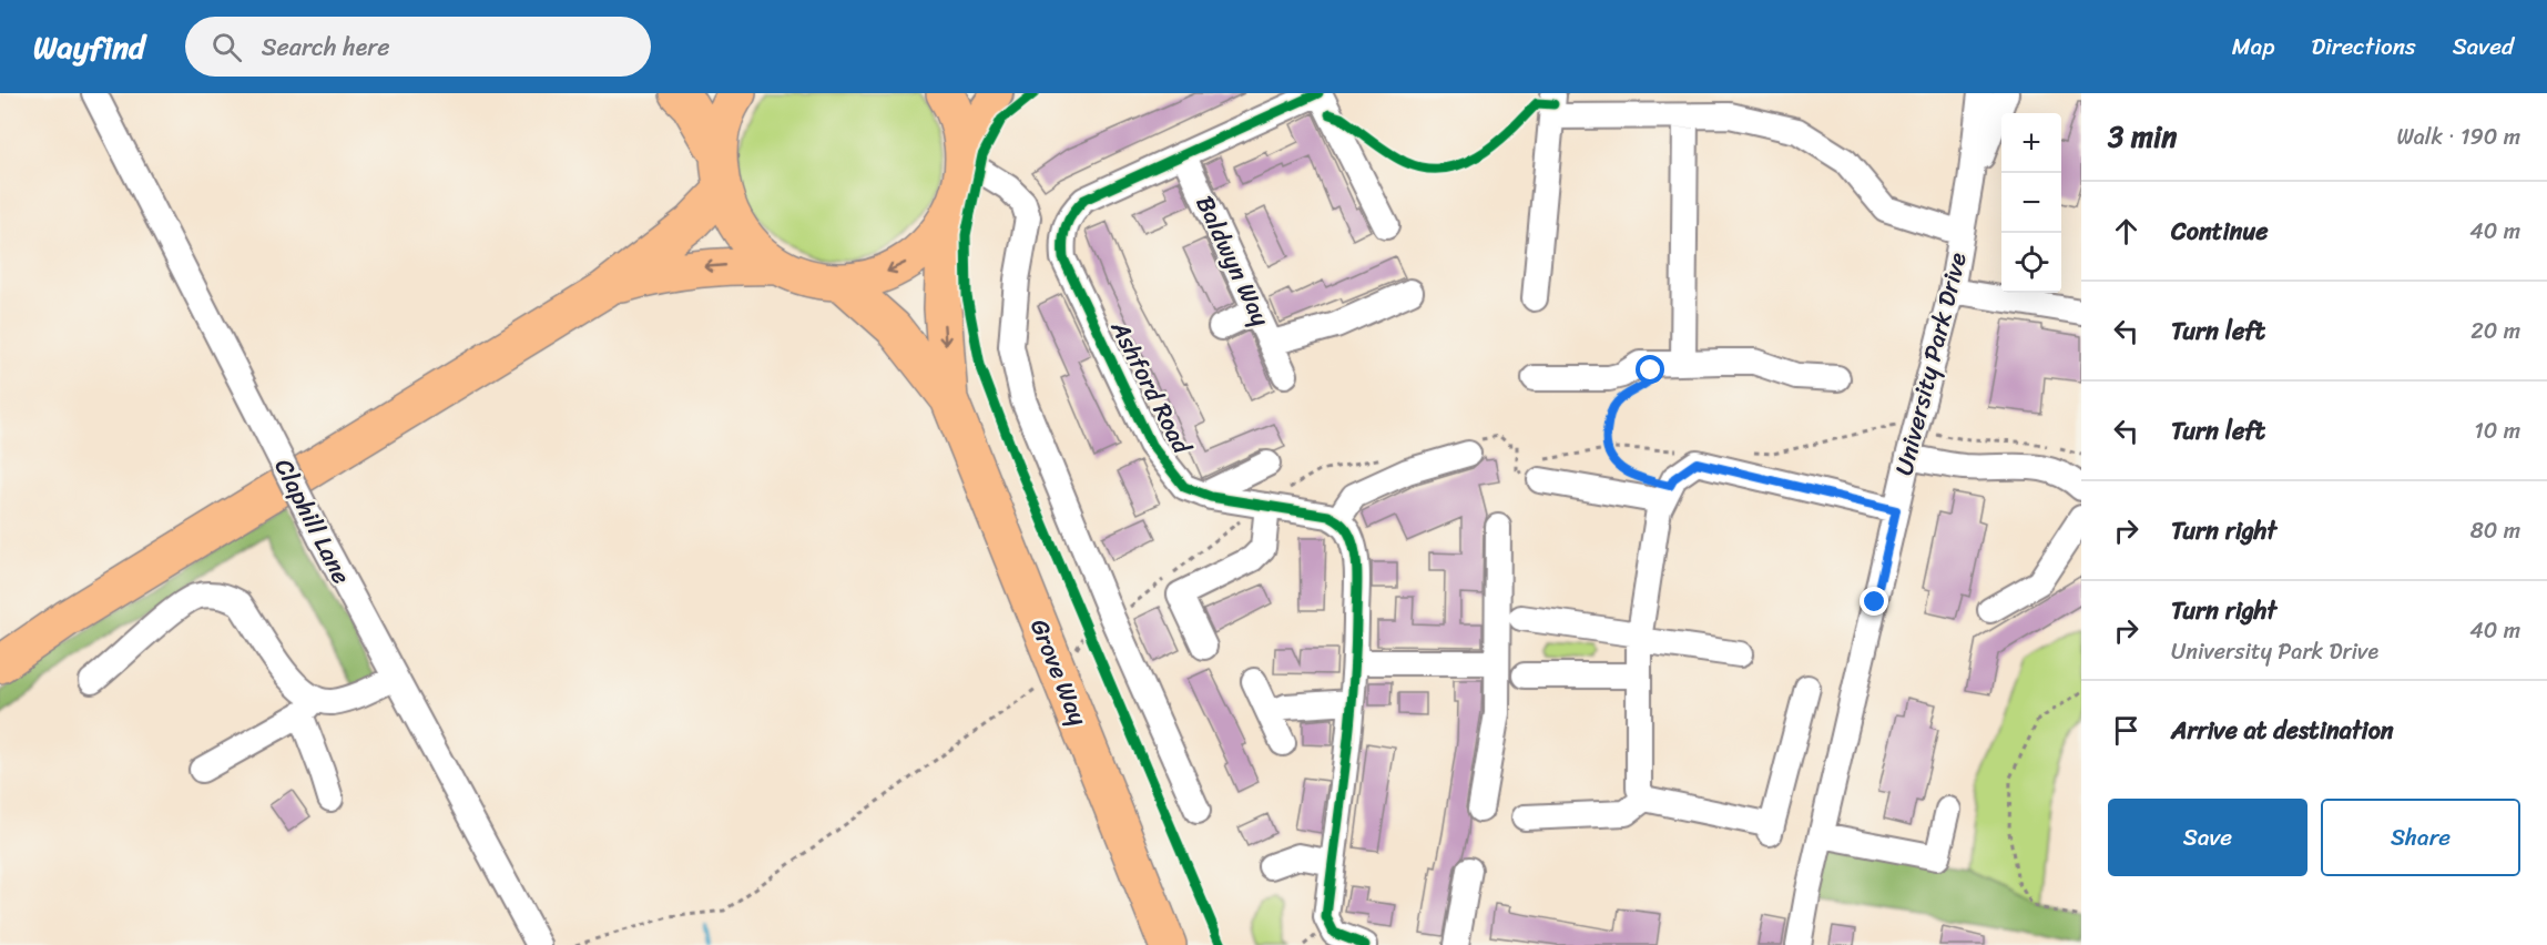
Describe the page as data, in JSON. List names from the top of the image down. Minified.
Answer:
{"streets":{"highway":["Grove Way"],"street":["Baldwyn Way","University Park Drive","Ashford Road","Claphill Lane"]},"crossings":[["Baldwyn Way","Ashford Road"]],"page":{"header":"Wayfind","search":"Search here","nav":["Map","Directions","Saved"],"heading":["3 min","Walk · 190 m"],"map_buttons":["+","−"],"list":[["Continue","40 m"],["Turn left","20 m"],["Turn left","10 m"],["Turn right","80 m"],["Turn right","University Park Drive","40 m"],"Arrive at destination"],"buttons":["Save","Share"]}}
